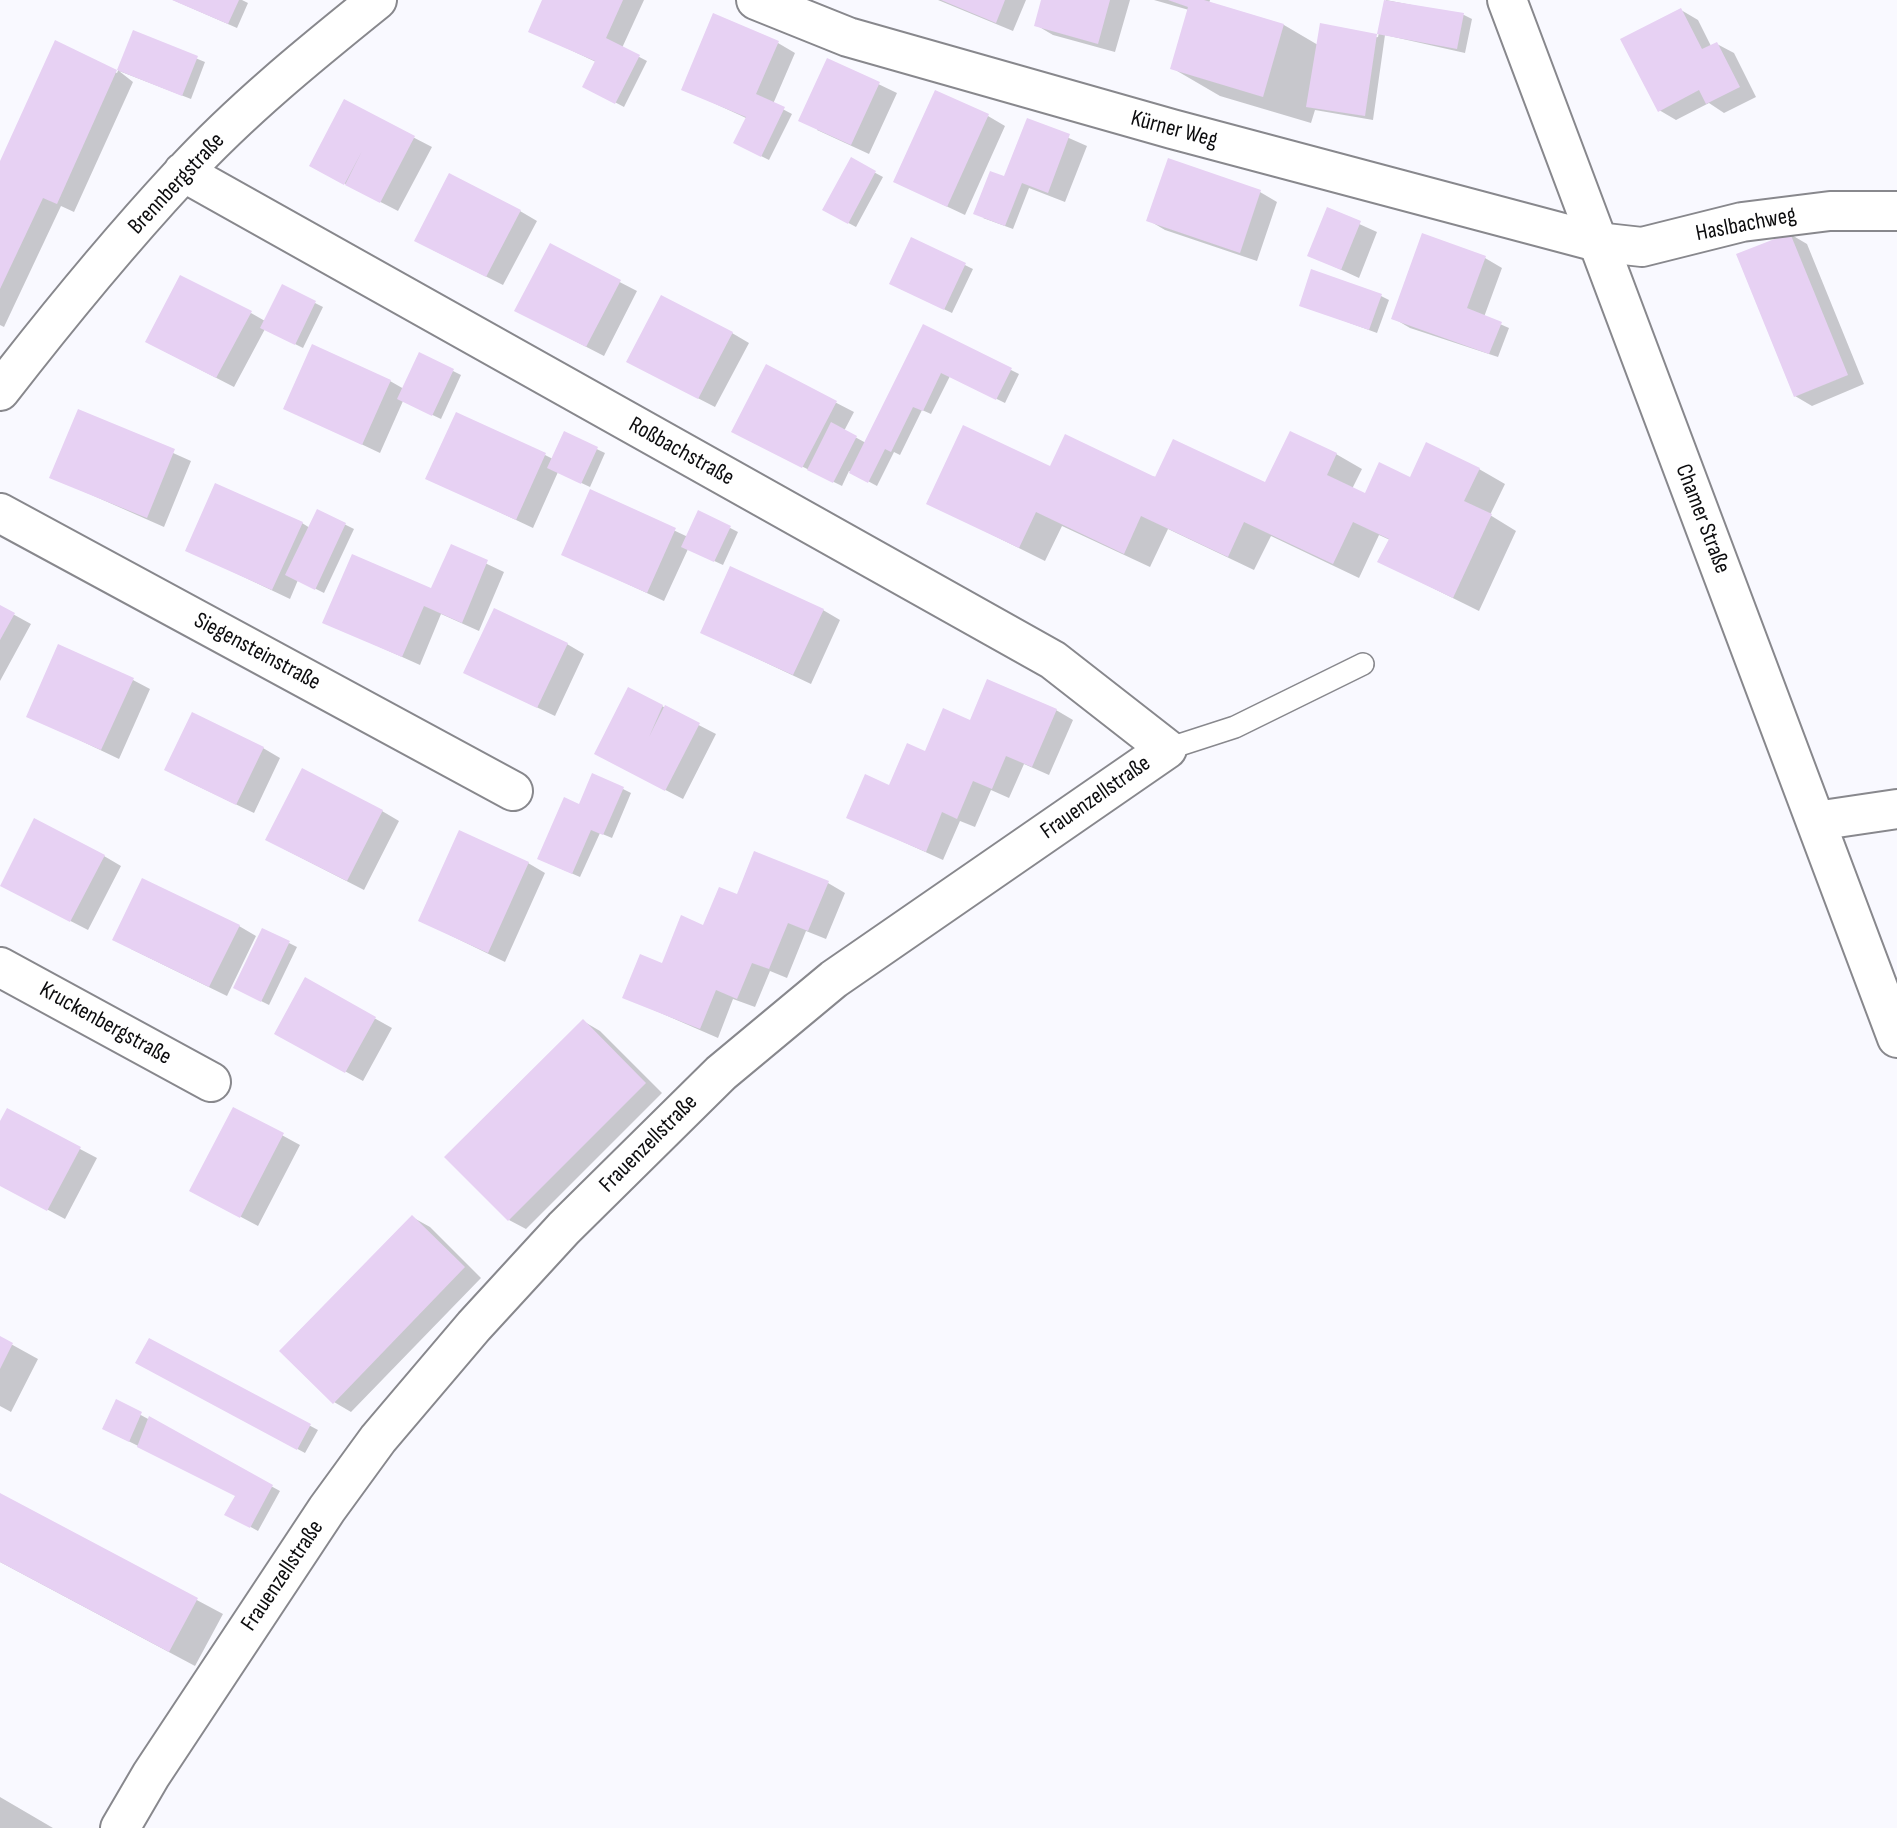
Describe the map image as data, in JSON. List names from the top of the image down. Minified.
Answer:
{"streets":{"street":["Kürner Weg","Brennbergstraße","Haslbachweg","Roßbachstraße","Chamer Straße","Siegensteinstraße","Frauenzellstraße","Kruckenbergstraße"]},"crossings":[["Kürner Weg","Haslbachweg"],["Kürner Weg","Chamer Straße"],["Brennbergstraße","Roßbachstraße"],["Haslbachweg","Chamer Straße"],["Roßbachstraße","Frauenzellstraße"]]}
